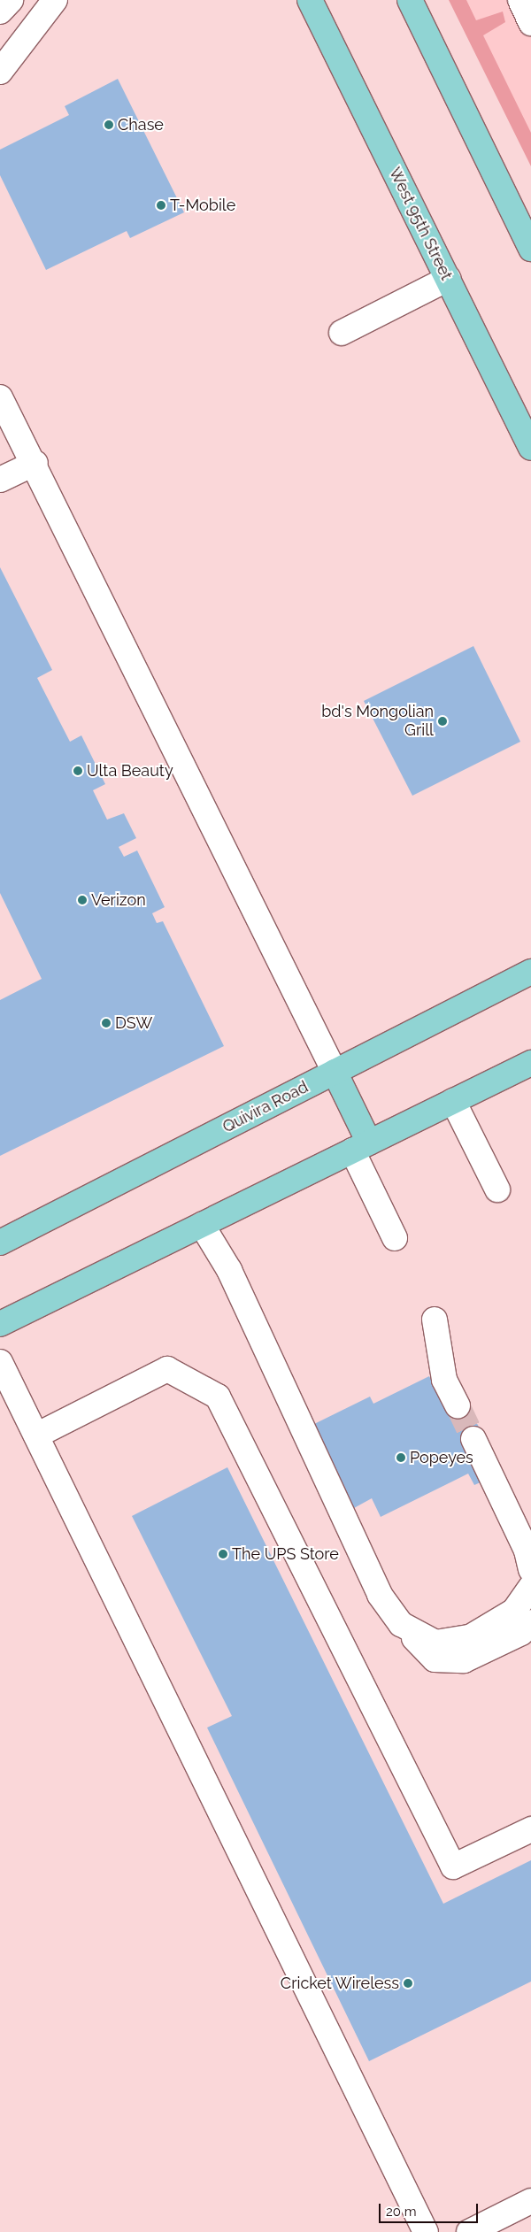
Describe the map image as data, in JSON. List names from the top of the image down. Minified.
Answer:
{"streets":{"main road":["West 95th Street","Quivira Road"]},"places":["Chase","T-Mobile","bd's Mongolian Grill","Ulta Beauty","Verizon","DSW","Popeyes","The UPS Store","Cricket Wireless"],"scale_bar":"20 m"}
